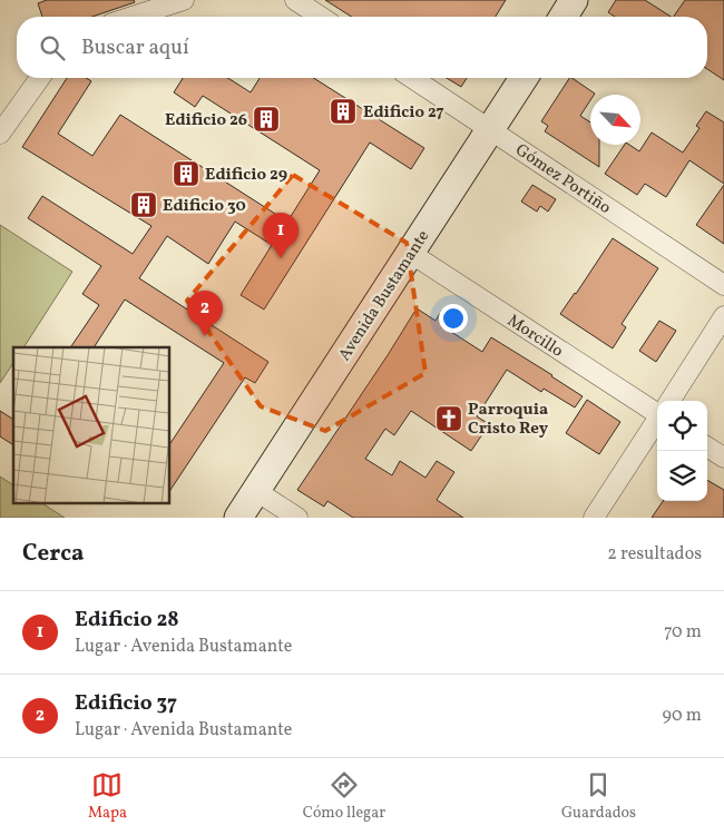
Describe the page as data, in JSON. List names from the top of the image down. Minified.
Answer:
{"streets":{"main road":["Avenida Bustamante"],"street":["Gómez Portiño","Morcillo"]},"crossings":[["Gómez Portiño","Avenida Bustamante"],["Avenida Bustamante","Morcillo"]],"places":{"building":["Edificio 27","Edificio 26","Edificio 29","Edificio 30"],"church":["Parroquia Cristo Rey"]},"north":"bottom right","page":{"search":"Buscar aquí","pins":["1","2"],"heading":["Cerca","2 resultados"],"list":[{"mark":"1","name":"Edificio 28","note":"Lugar · Avenida Bustamante","value":"70 m"},{"mark":"2","name":"Edificio 37","note":"Lugar · Avenida Bustamante","value":"90 m"}],"nav":["Mapa","Cómo llegar","Guardados"]}}
